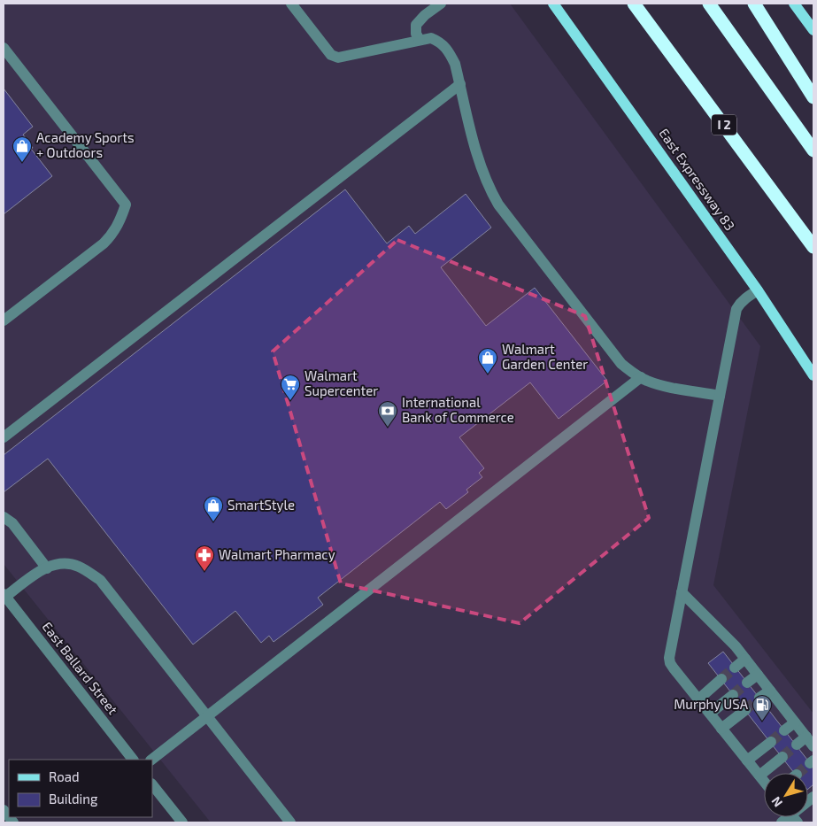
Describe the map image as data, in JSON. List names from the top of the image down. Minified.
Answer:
{"streets":{"highway":["I 2"],"main road":["East Expressway 83"],"street":["East Ballard Street"]},"places":{"shop":["Academy Sports + Outdoors","Walmart Garden Center","SmartStyle"],"supermarket":["Walmart Supercenter"],"bank":["International Bank of Commerce"],"pharmacy":["Walmart Pharmacy"],"fuel station":["Murphy USA"]},"legend":["Road","Building"],"north":"bottom left"}
